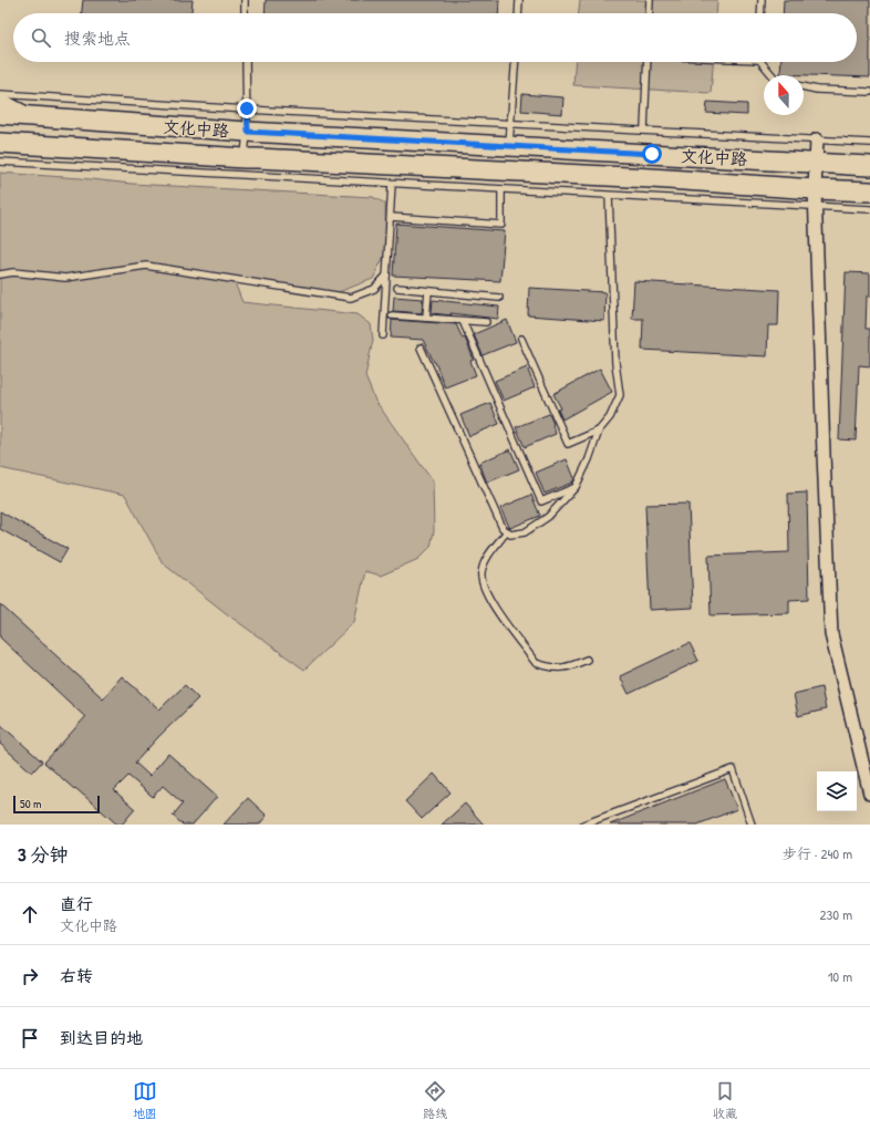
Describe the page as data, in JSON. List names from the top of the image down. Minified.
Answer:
{"streets":{"main road":["文化中路"]},"scale_bar":"50 m","north":"top","page":{"search":"搜索地点","scale":"50 m","heading":["3 分钟","步行 · 240 m"],"list":[["直行","文化中路","230 m"],["右转","10 m"],"到达目的地"],"nav":["地图","路线","收藏"]}}
